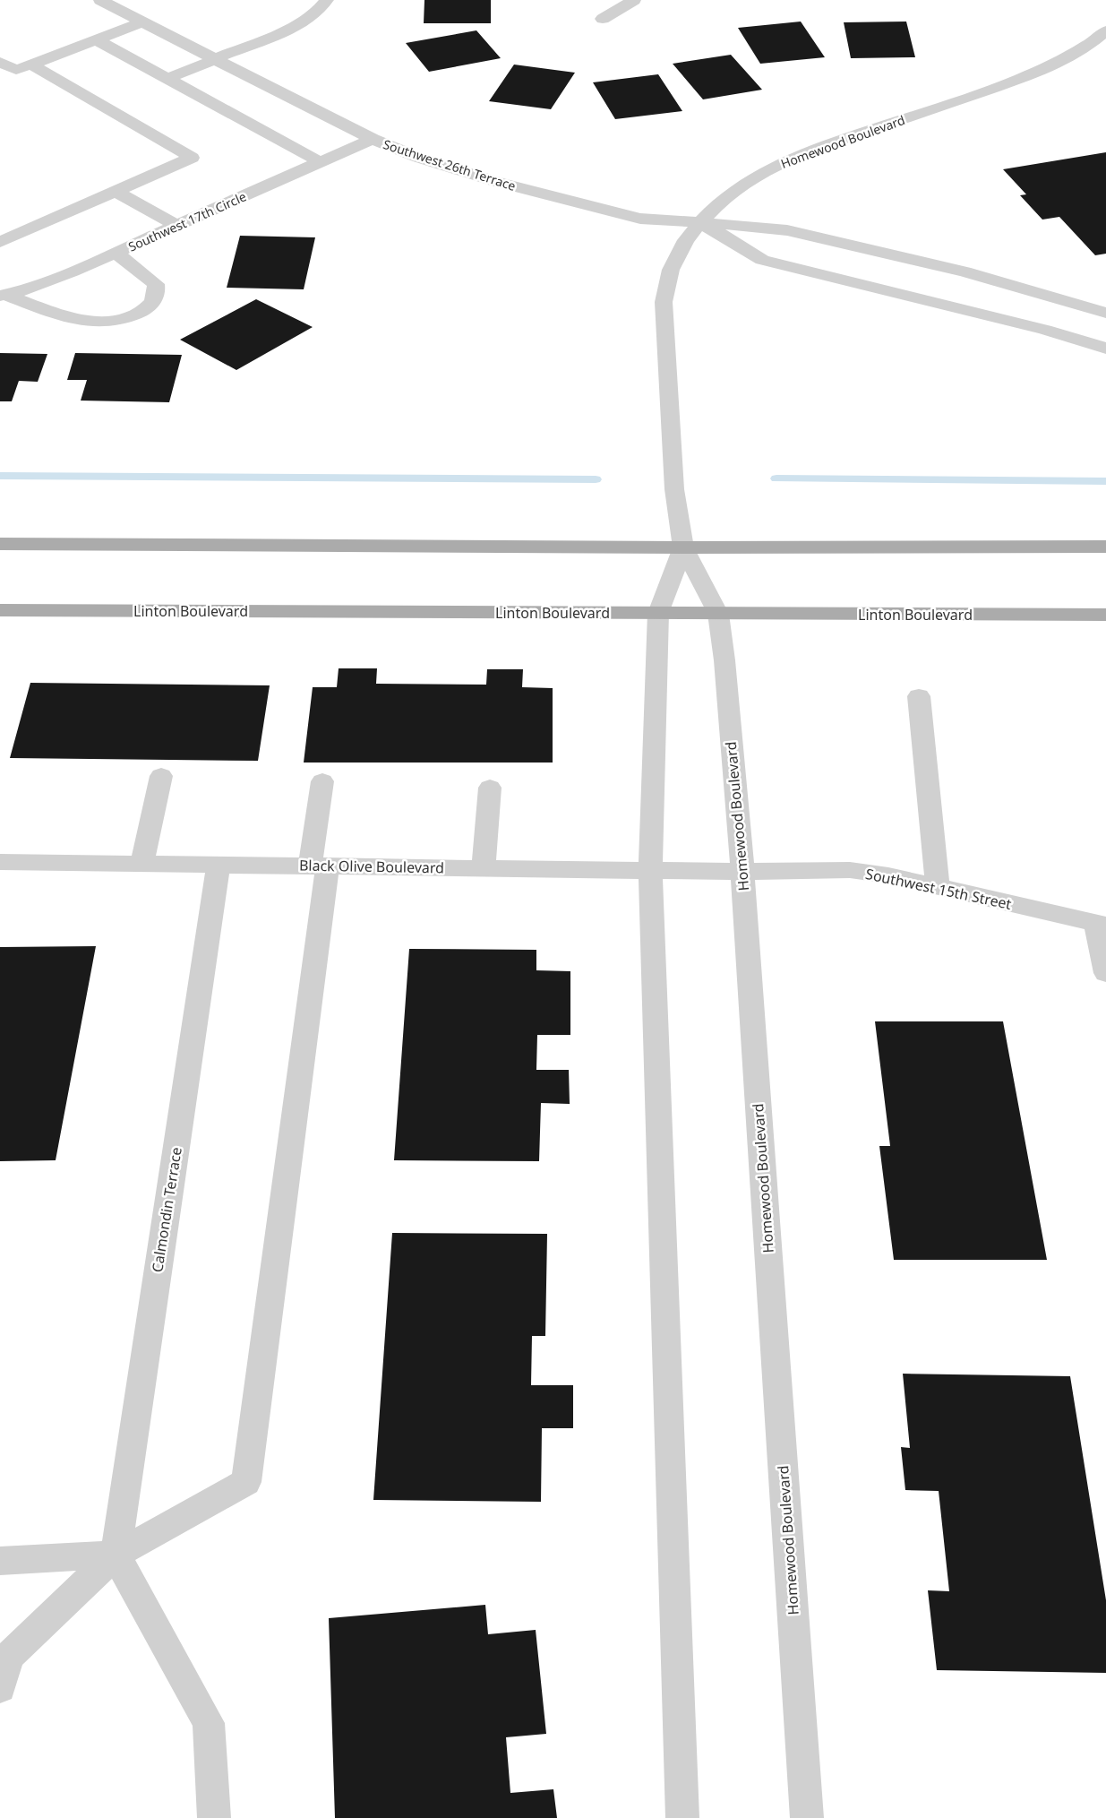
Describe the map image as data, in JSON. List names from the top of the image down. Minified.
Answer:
{"streets":{"main road":["Linton Boulevard"],"street":["Homewood Boulevard","Southwest 26th Terrace","Southwest 17th Circle","Black Olive Boulevard","Southwest 15th Street","Calmondin Terrace"]},"crossings":[["Homewood Boulevard","Southwest 26th Terrace"],["Homewood Boulevard","Linton Boulevard"],["Homewood Boulevard","Black Olive Boulevard"],["Homewood Boulevard","Southwest 15th Street"],["Southwest 26th Terrace","Southwest 17th Circle"],["Black Olive Boulevard","Southwest 15th Street"],["Black Olive Boulevard","Calmondin Terrace"]]}
